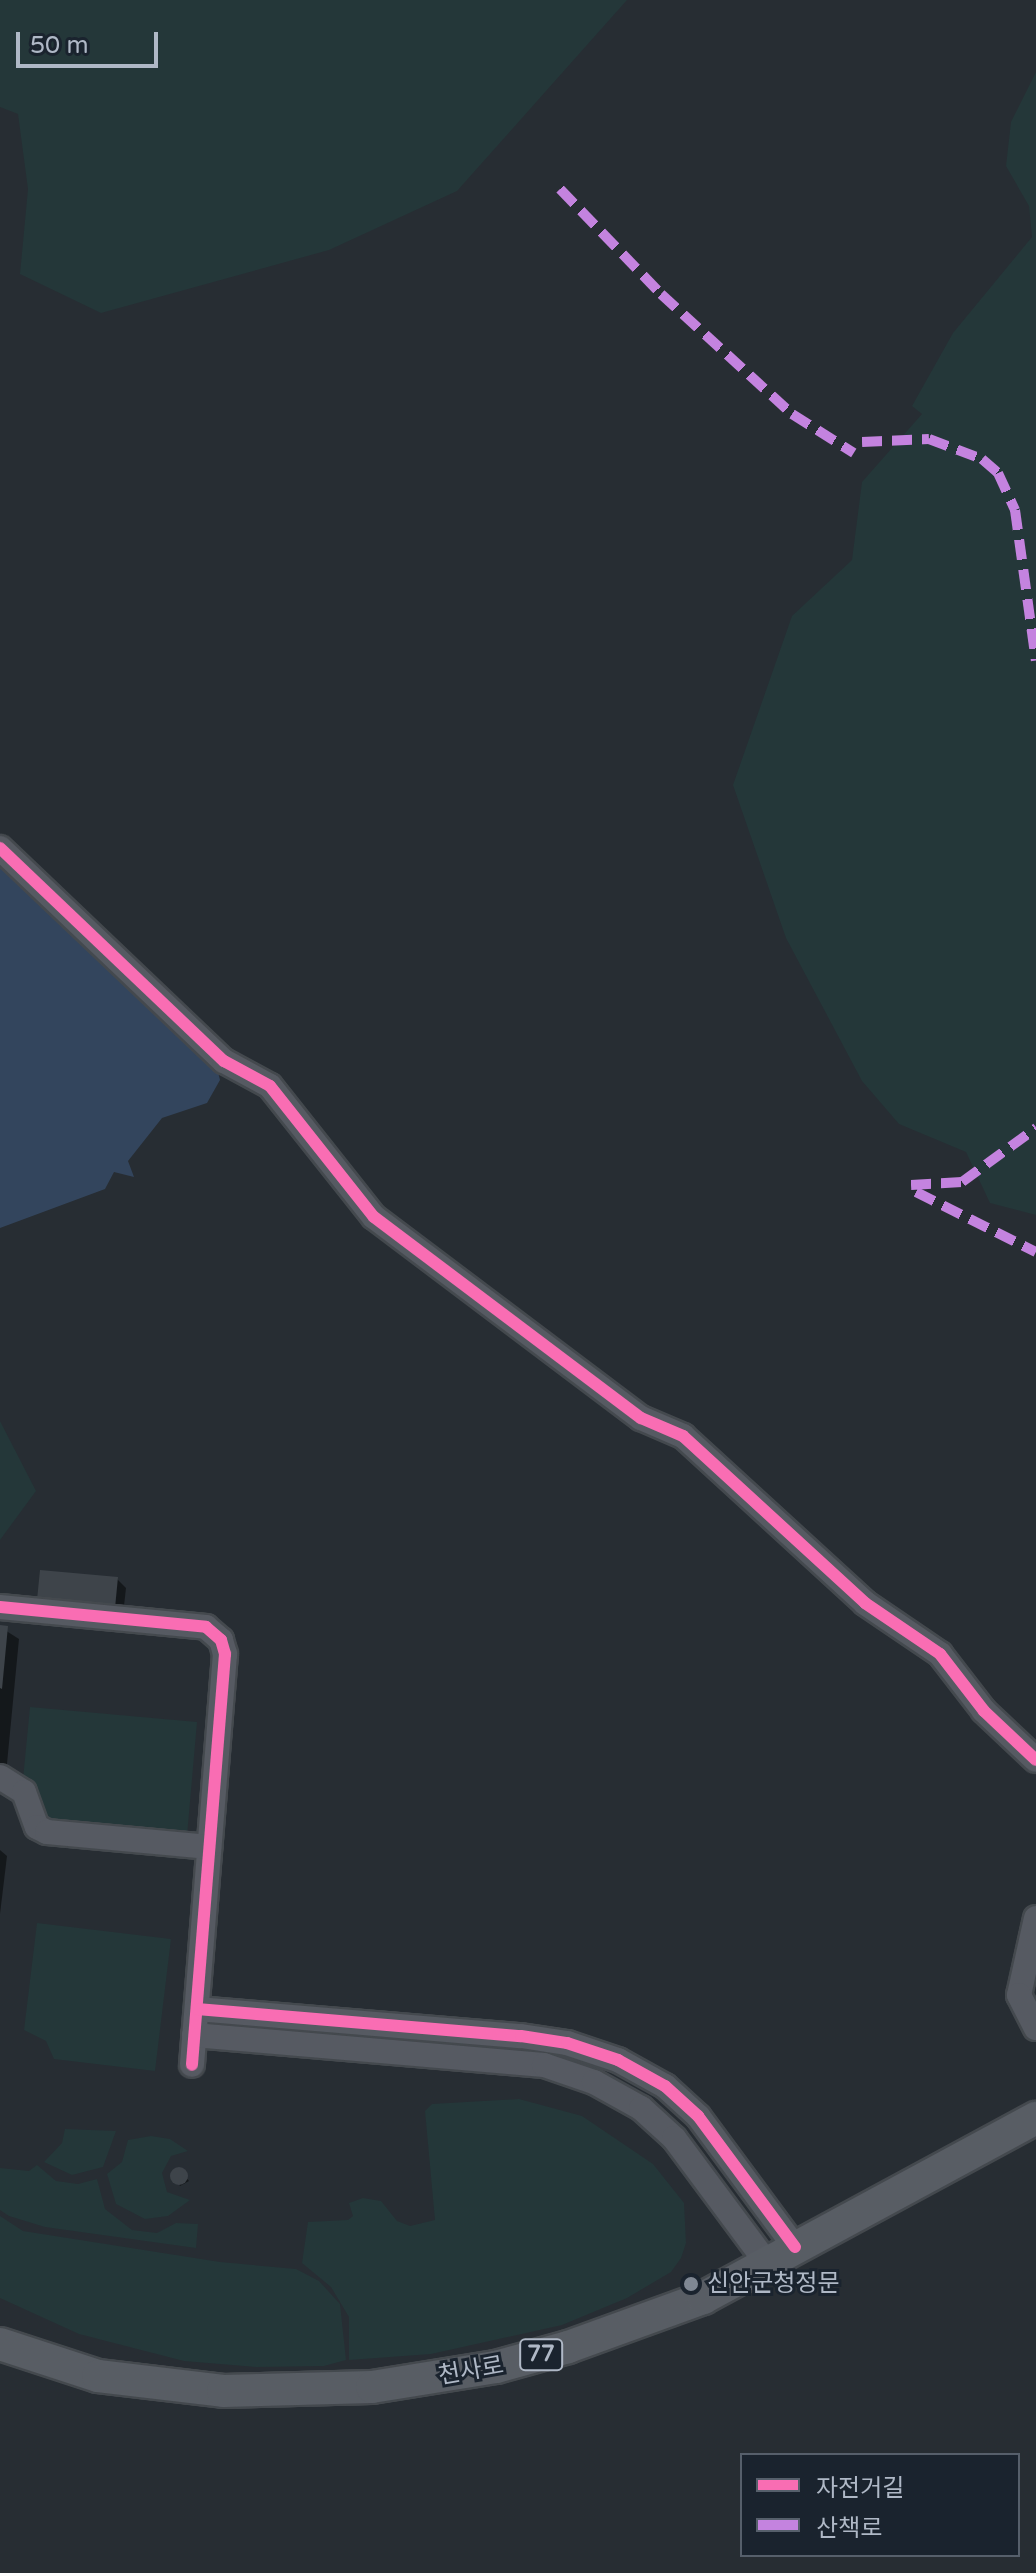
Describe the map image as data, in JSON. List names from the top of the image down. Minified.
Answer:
{"streets":{"main road":["77","천사로"]},"places":["신안군청정문"],"legend":["자전거길","산책로"],"scale_bar":"50 m"}
